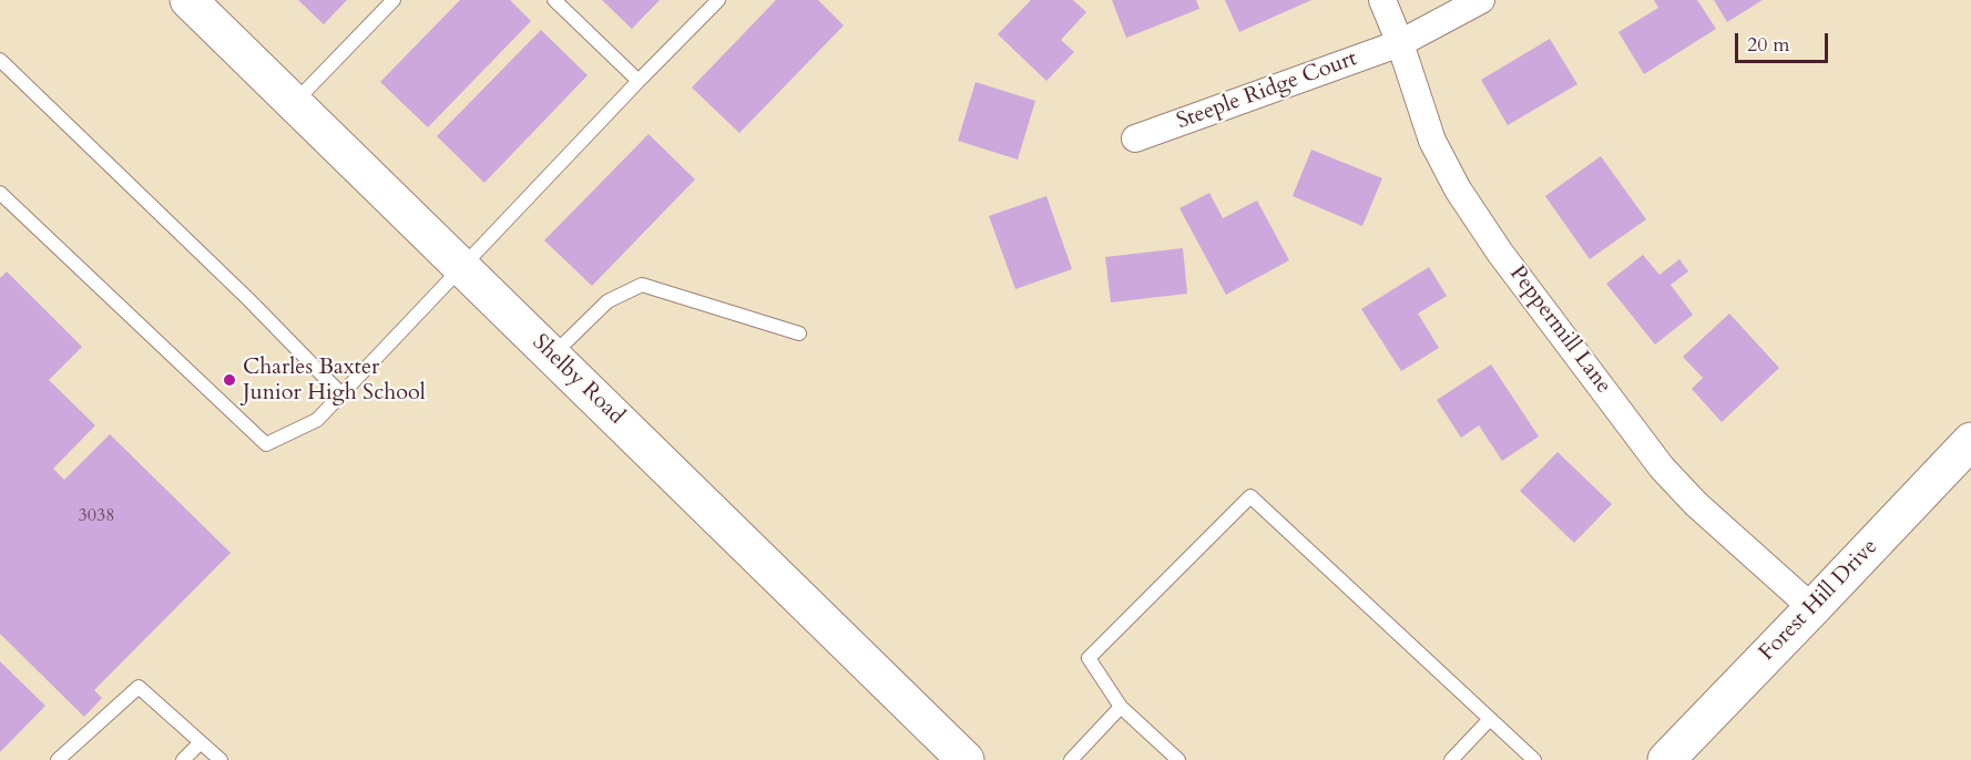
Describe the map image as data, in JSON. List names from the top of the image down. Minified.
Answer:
{"streets":{"main road":["Shelby Road","Forest Hill Drive"],"street":["Steeple Ridge Court","Peppermill Lane"]},"crossings":[["Steeple Ridge Court","Peppermill Lane"],["Peppermill Lane","Forest Hill Drive"]],"places":["Charles Baxter Junior High School"],"house_numbers":["3038"],"scale_bar":"20 m"}
